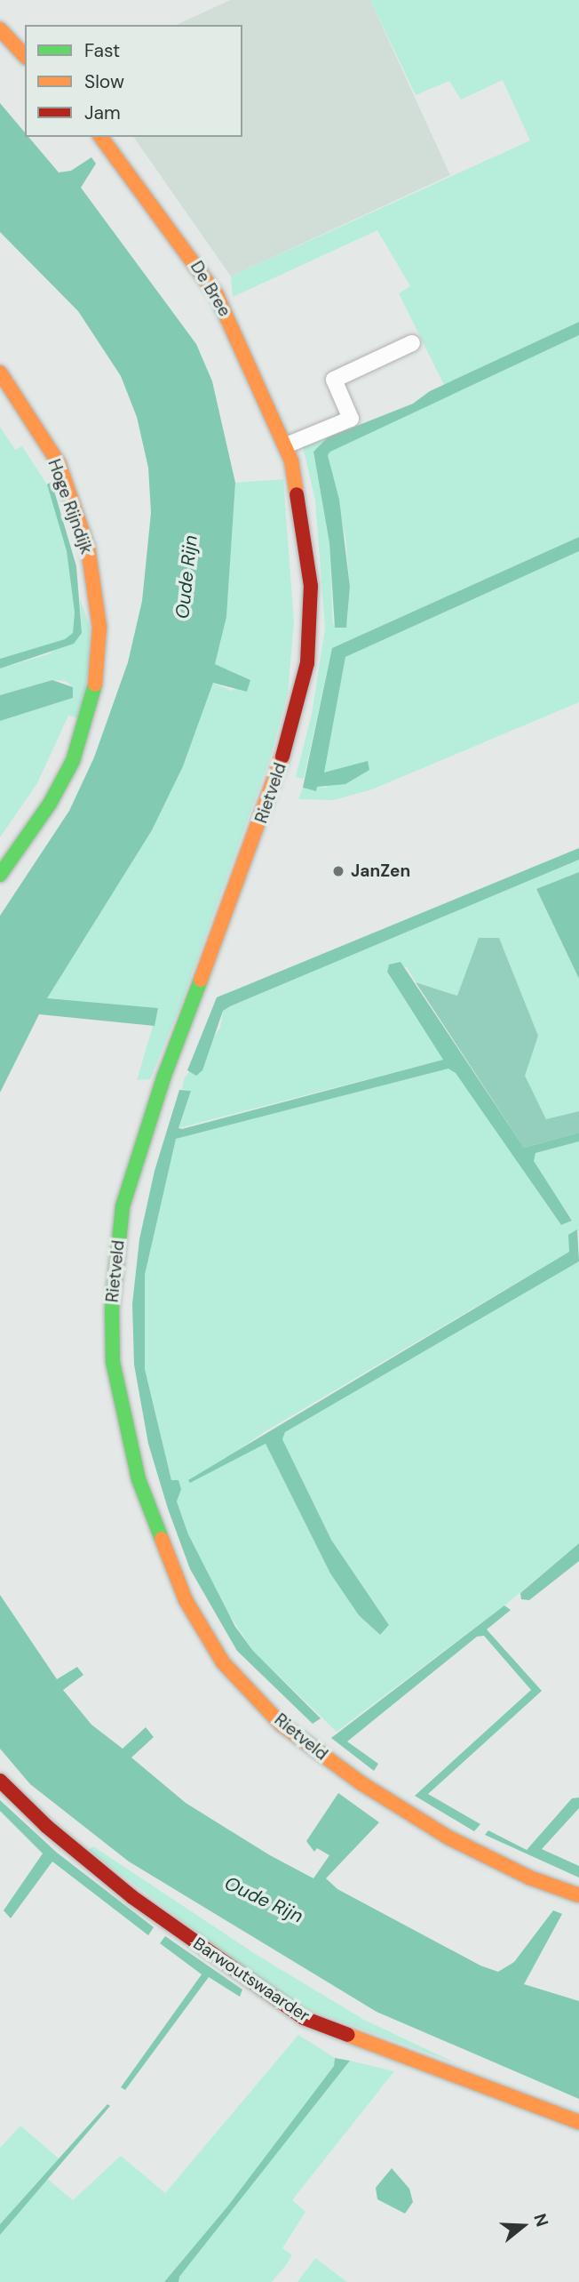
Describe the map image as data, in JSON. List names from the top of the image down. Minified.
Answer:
{"streets":{"main road":["De Bree","Hoge Rijndijk","Rietveld","Barwoutswaarder"]},"crossings":[["De Bree","Rietveld"]],"water":["Oude Rijn"],"places":["JanZen"],"legend":["Fast","Slow","Jam"],"north":"right"}
